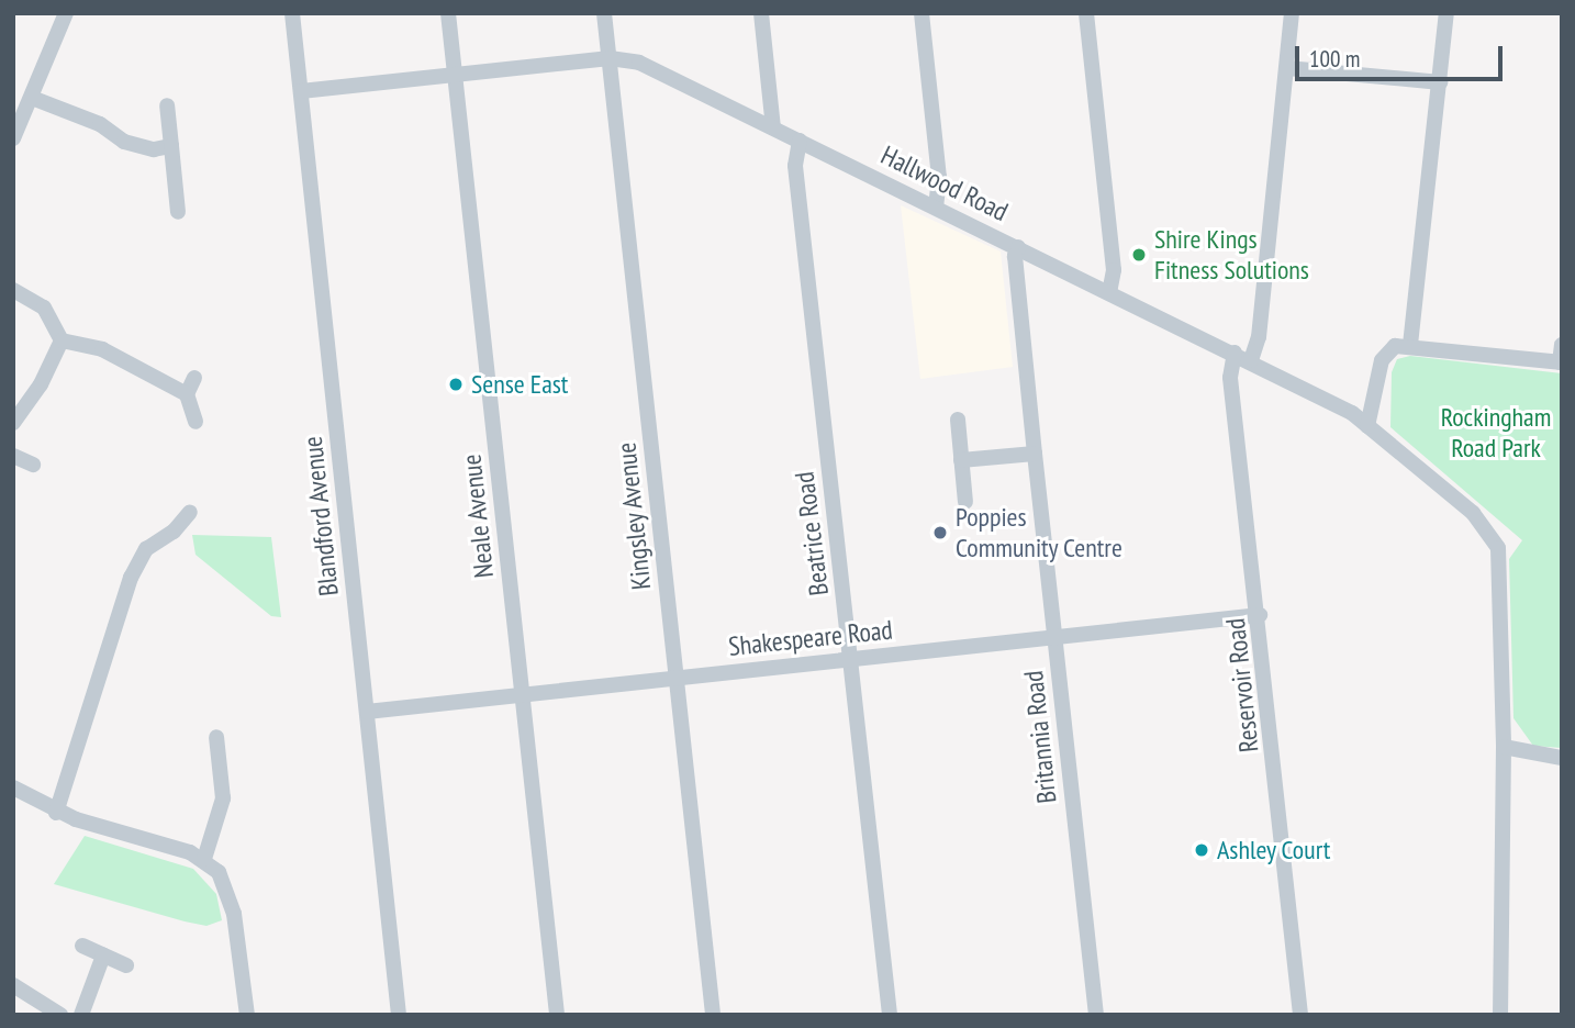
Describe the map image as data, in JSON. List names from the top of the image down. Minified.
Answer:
{"streets":{"street":["Hallwood Road","Blandford Avenue","Neale Avenue","Kingsley Avenue","Beatrice Road","Shakespeare Road","Reservoir Road","Britannia Road"]},"crossings":[["Hallwood Road","Blandford Avenue"],["Hallwood Road","Neale Avenue"],["Hallwood Road","Kingsley Avenue"],["Hallwood Road","Beatrice Road"],["Hallwood Road","Reservoir Road"],["Hallwood Road","Britannia Road"],["Blandford Avenue","Shakespeare Road"],["Neale Avenue","Shakespeare Road"],["Kingsley Avenue","Shakespeare Road"],["Beatrice Road","Shakespeare Road"],["Shakespeare Road","Reservoir Road"],["Shakespeare Road","Britannia Road"]],"parks":["Rockingham Road Park"],"places":["Shire Kings Fitness Solutions","Sense East","Poppies Community Centre","Ashley Court"],"scale_bar":"100 m"}
